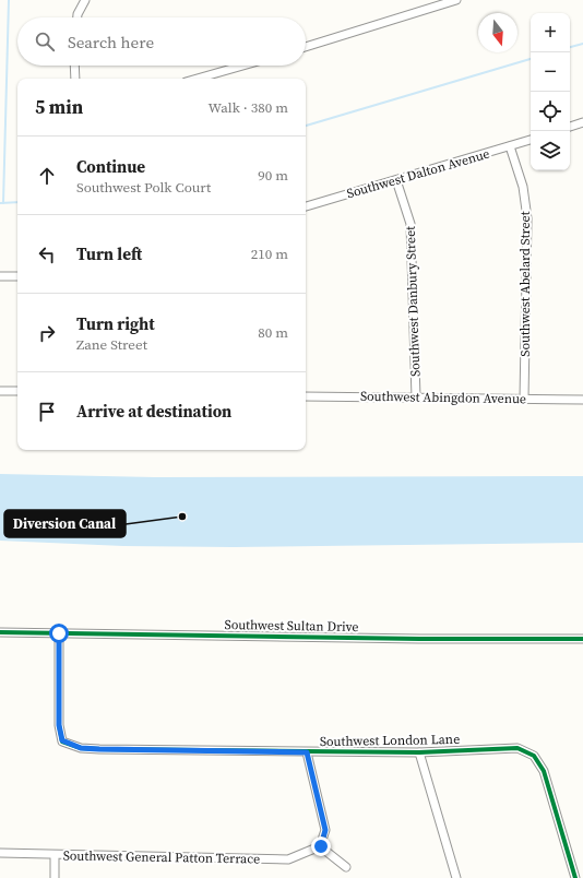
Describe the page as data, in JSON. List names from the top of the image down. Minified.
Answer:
{"streets":{"street":["Southwest Dalton Avenue","Southwest Abelard Street","Southwest Danbury Street","Southwest Abingdon Avenue","Southwest Sultan Drive","Southwest London Lane","Southwest General Patton Terrace"]},"crossings":[["Southwest Dalton Avenue","Southwest Abelard Street"],["Southwest Dalton Avenue","Southwest Danbury Street"],["Southwest Abelard Street","Southwest Abingdon Avenue"],["Southwest Danbury Street","Southwest Abingdon Avenue"],["Southwest Sultan Drive","Southwest London Lane"]],"places":["Diversion Canal"],"north":"bottom","page":{"map_buttons":["+","−"],"search":"Search here","heading":["5 min","Walk · 380 m"],"list":[["Continue","Southwest Polk Court","90 m"],["Turn left","210 m"],["Turn right","Zane Street","80 m"],"Arrive at destination"]}}
